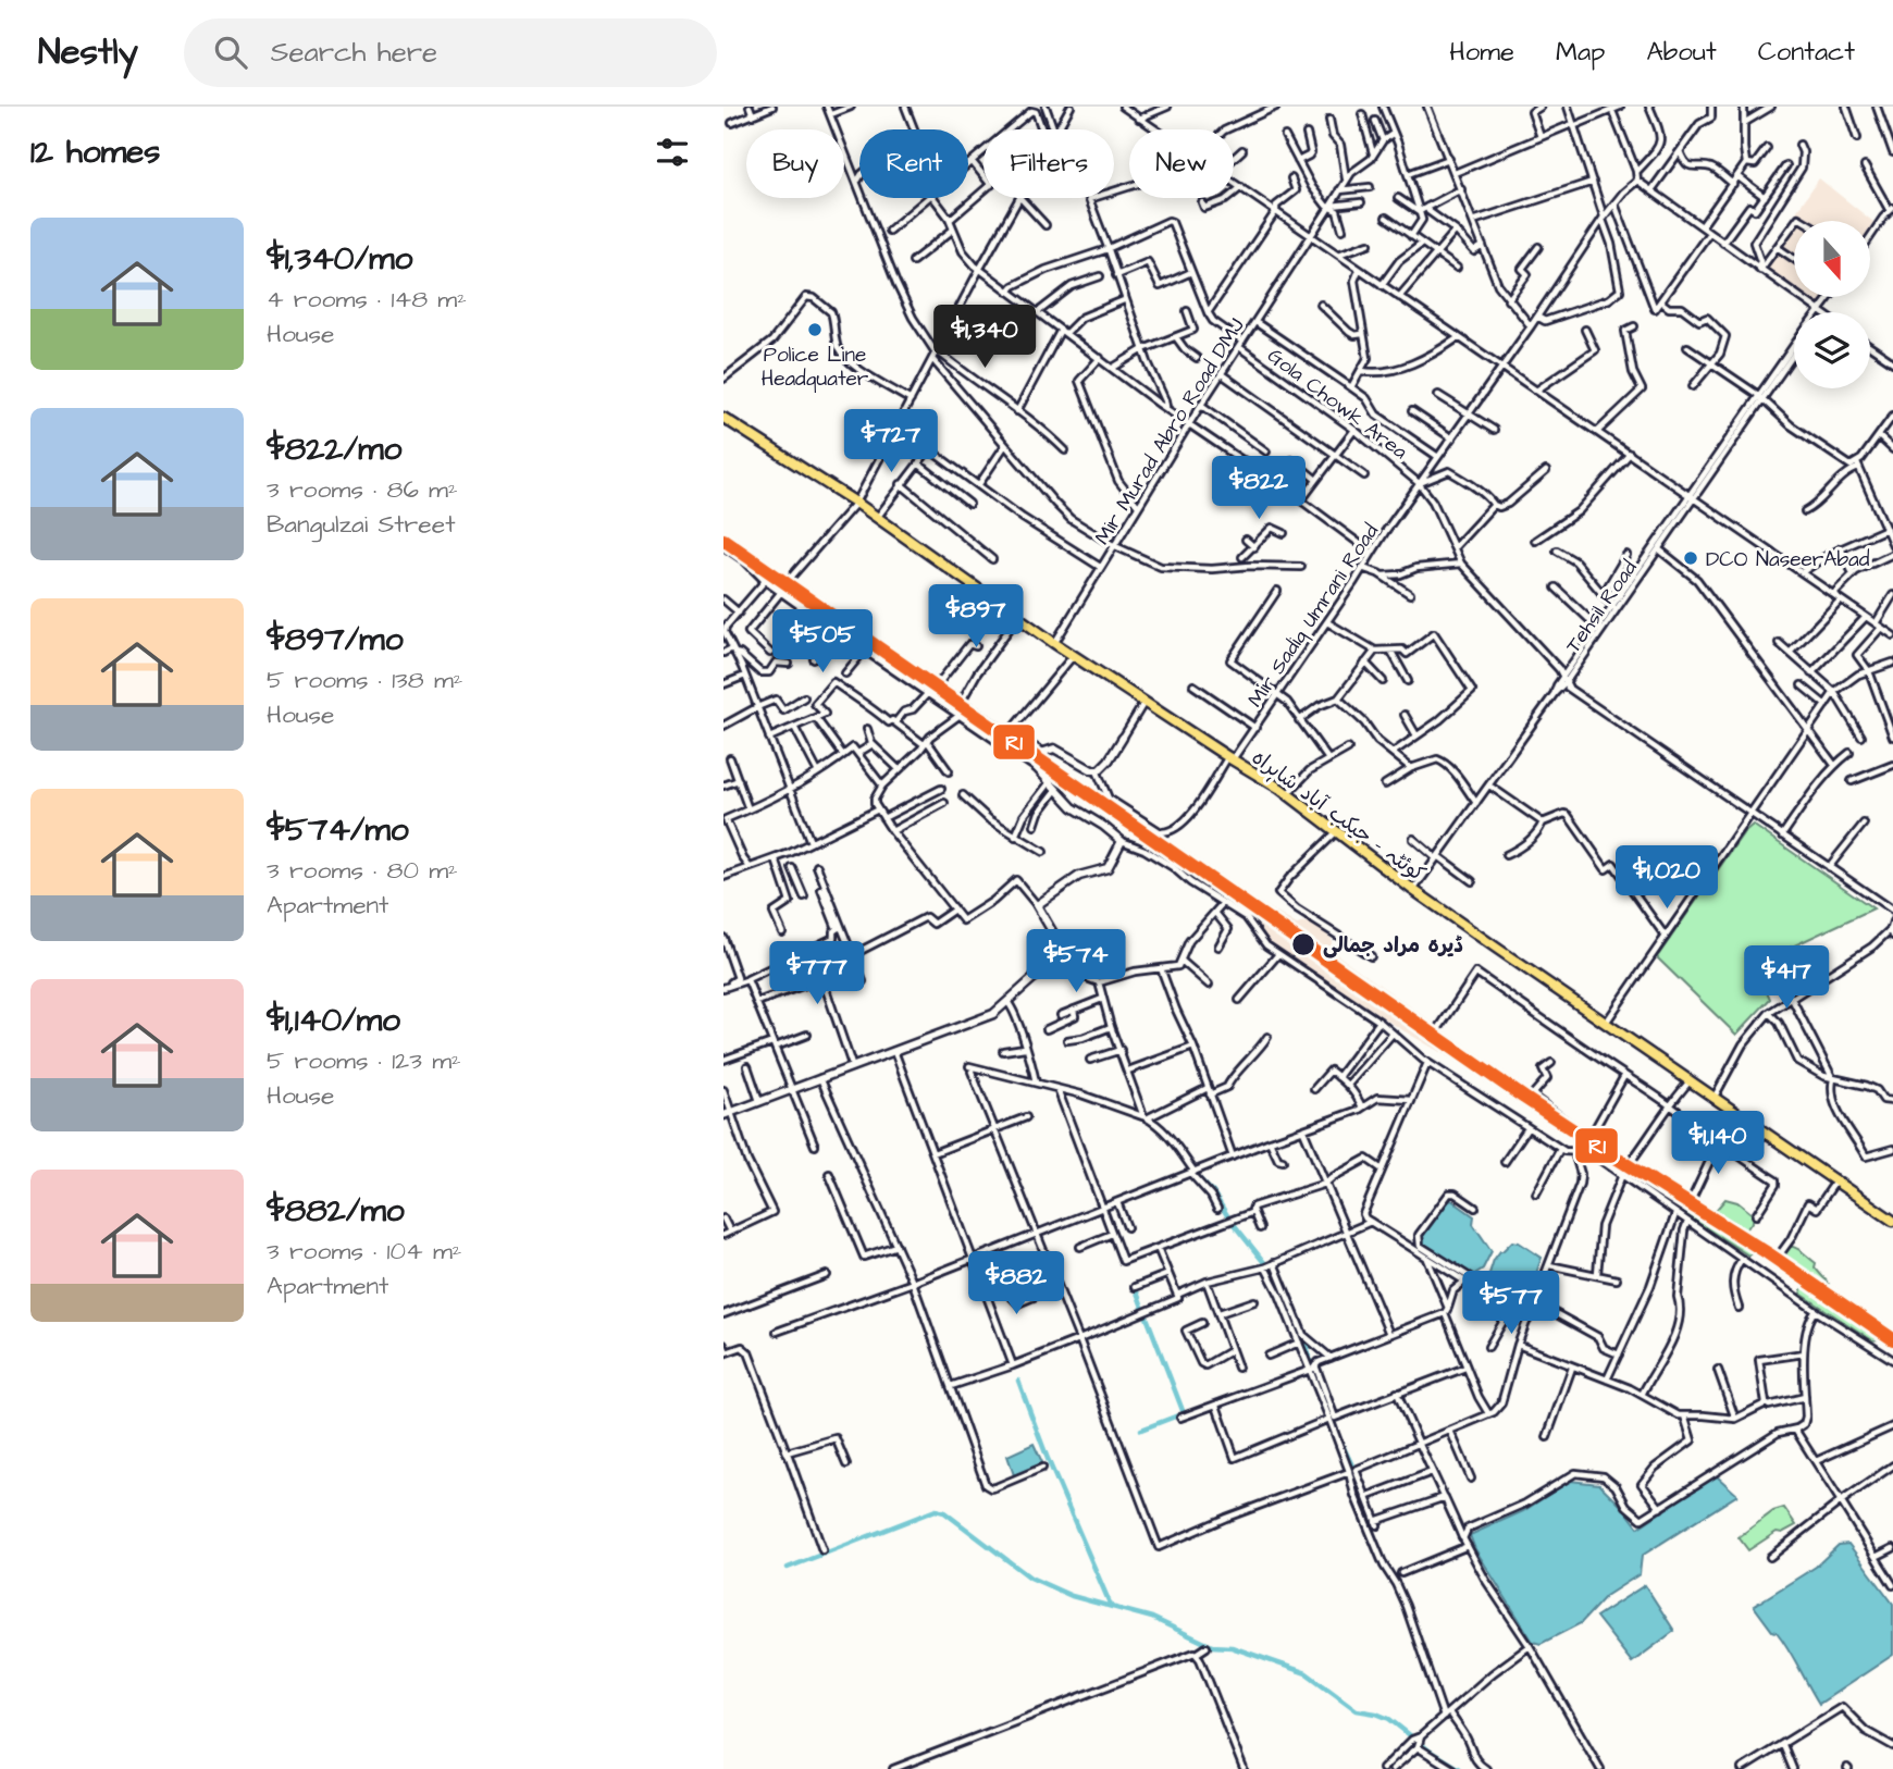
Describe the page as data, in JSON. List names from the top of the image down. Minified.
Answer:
{"streets":{"highway":["کوئٹہ - جیکب آباد شاہراہ"],"street":["Gola Chowk Area","Mir Murad Abro Road DMJ","Tehsil Road","Mir Sadiq Umrani Road"]},"crossings":[["Gola Chowk Area","Mir Murad Abro Road DMJ"],["Gola Chowk Area","Mir Sadiq Umrani Road"],["Mir Murad Abro Road DMJ","کوئٹہ - جیکب آباد شاہراہ"],["Mir Sadiq Umrani Road","کوئٹہ - جیکب آباد شاہراہ"]],"places":["Police Line Headquater","DCO NaseerAbad","ڈیرہ مراد جمالی"],"lines":["transit line R1"],"north":"bottom","page":{"header":"Nestly","search":"Search here","nav":["Home","Map","About","Contact"],"heading":"12 homes","chip":["Buy","Rent","Filters","New"],"list":[{"name":"$1,340/mo","note":"4 rooms · 148 m² · House"},{"name":"$822/mo","note":"3 rooms · 86 m² · Bangulzai Street"},{"name":"$897/mo","note":"5 rooms · 138 m² · House"},{"name":"$574/mo","note":"3 rooms · 80 m² · Apartment"},{"name":"$1,140/mo","note":"5 rooms · 123 m² · House"},{"name":"$882/mo","note":"3 rooms · 104 m² · Apartment"}],"price":["$1,340","$727","$822","$897","$505","$1,020","$574","$777","$417","$1,140","$882","$577"]}}
